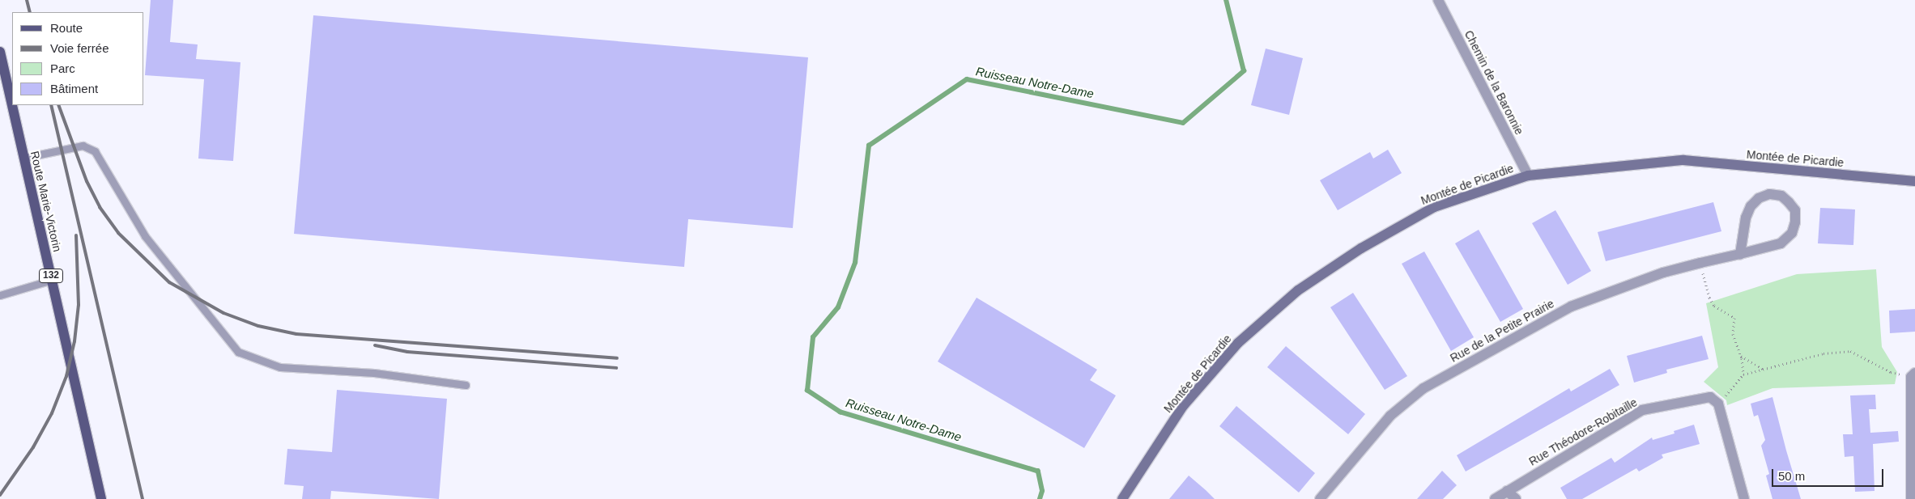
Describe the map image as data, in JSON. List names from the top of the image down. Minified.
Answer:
{"streets":{"main road":["Route Marie-Victorin","132"],"street":["Chemin de la Baronnie","Montée de Picardie","Rue de la Petite Prairie","Rue Théodore-Robitaille"]},"crossings":[["Chemin de la Baronnie","Montée de Picardie"]],"water":["Ruisseau Notre-Dame"],"legend":["Route","Voie ferrée","Parc","Bâtiment"],"scale_bar":"50 m"}
